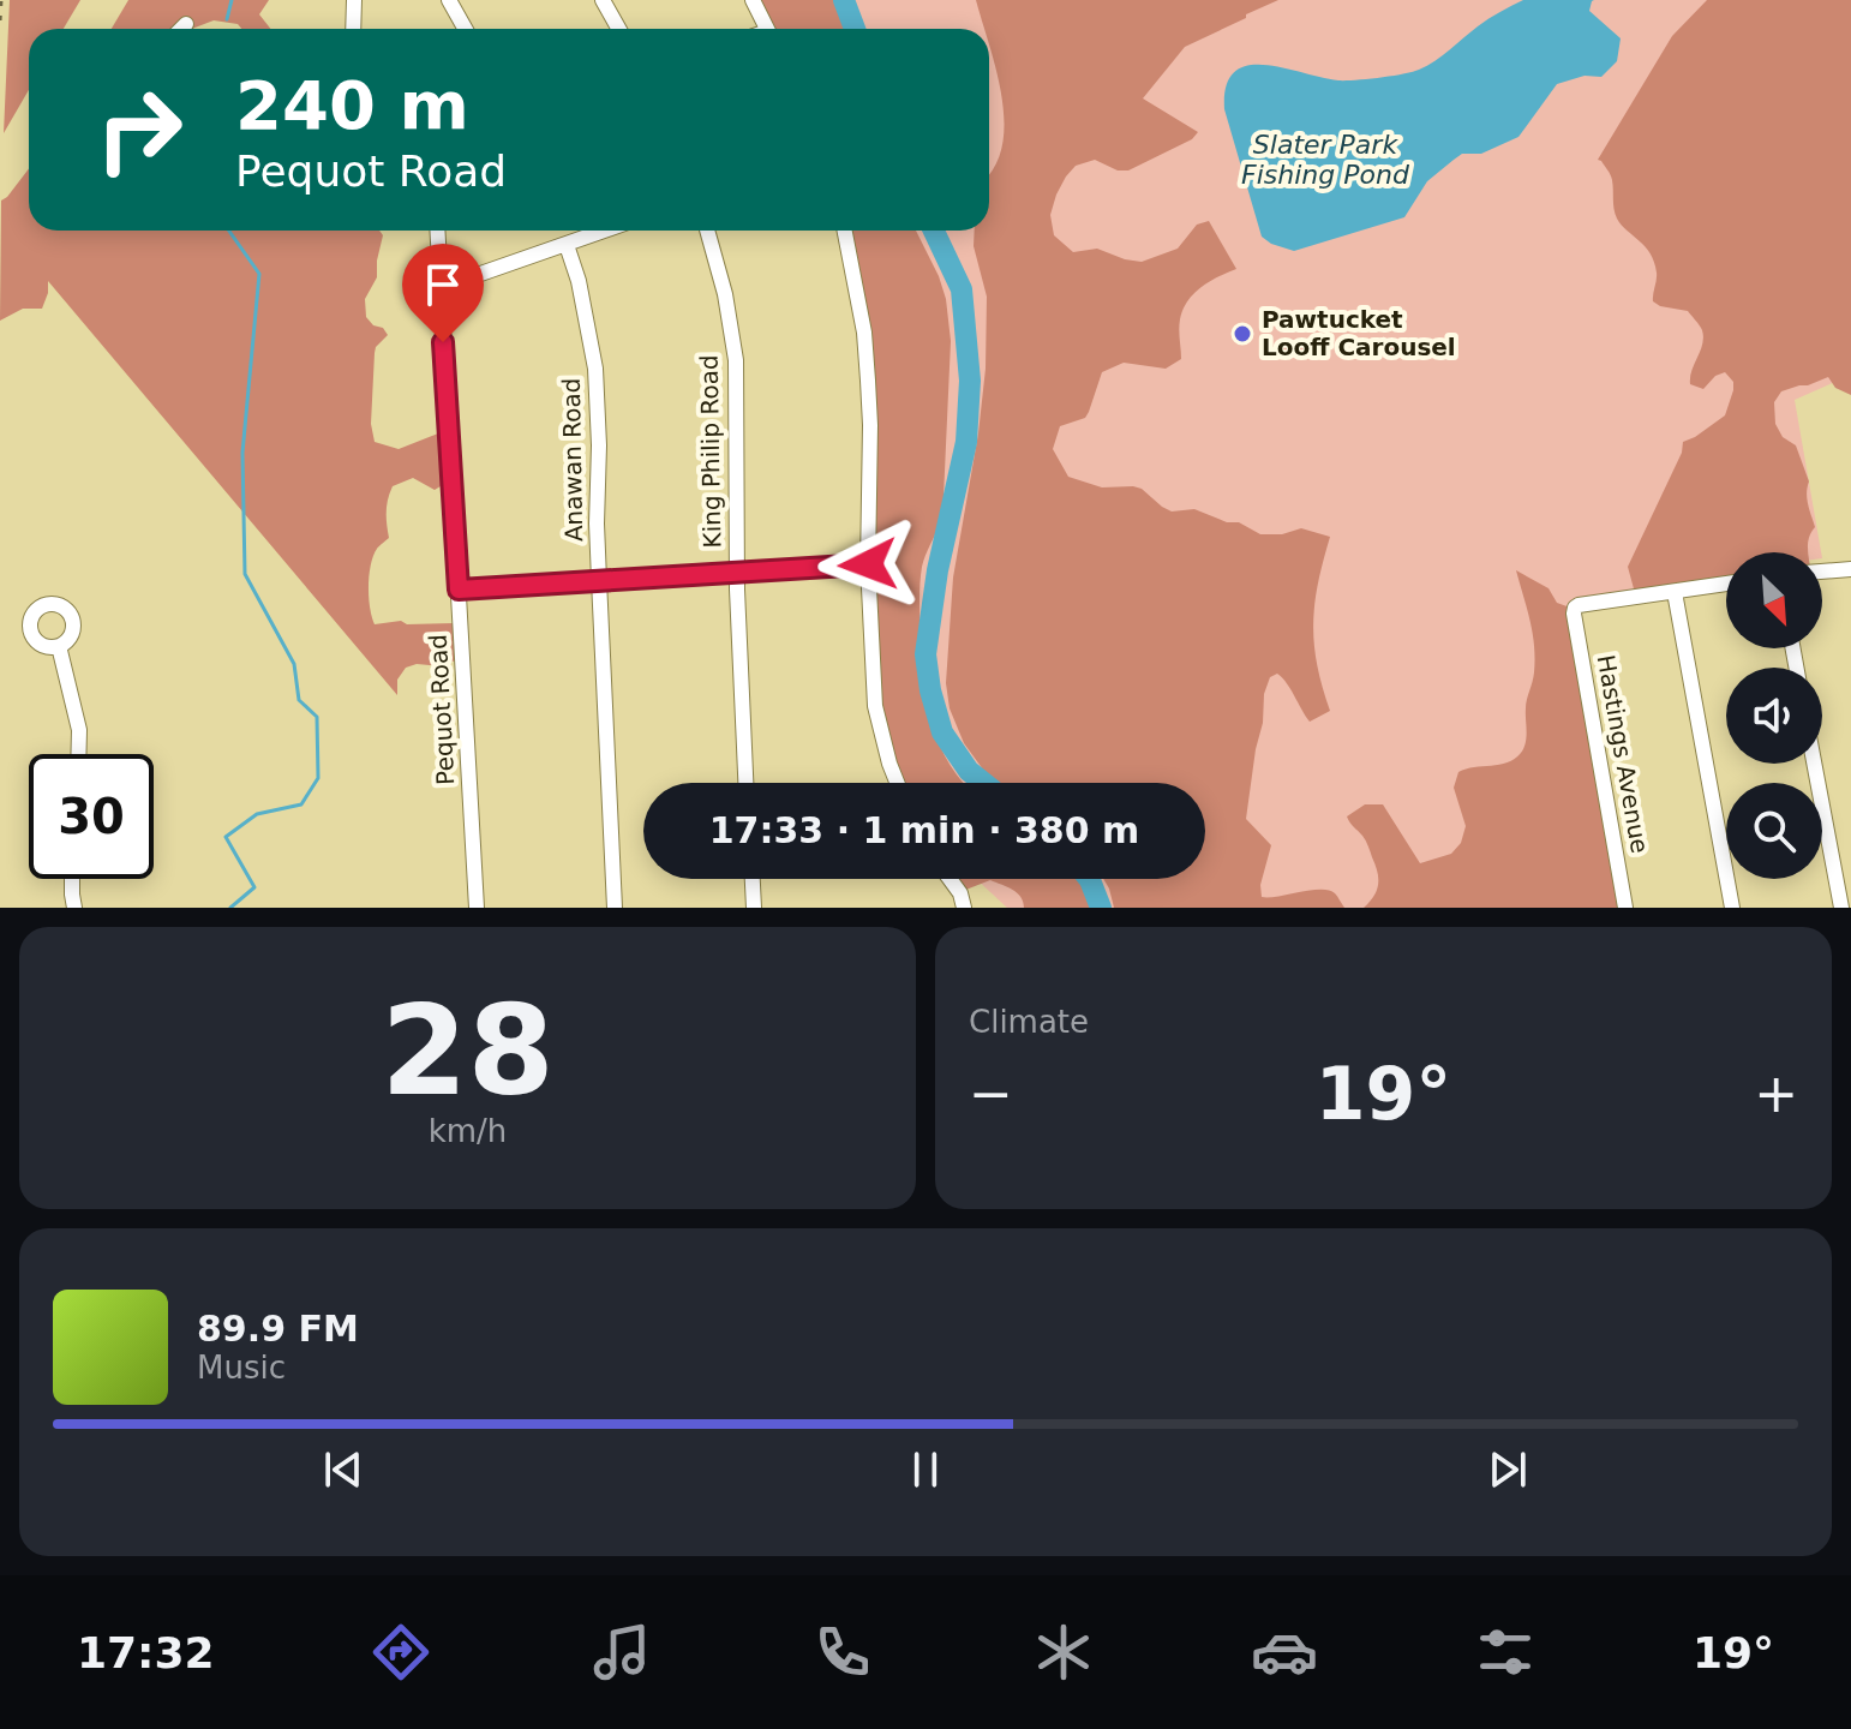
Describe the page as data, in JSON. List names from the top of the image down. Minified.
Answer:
{"streets":{"street":["King Philip Road","Anawan Road","Pequot Road","Hastings Avenue"]},"water":["Slater Park Fishing Pond"],"places":["Pawtucket Looff Carousel"],"north":"bottom right","page":{"turn":["240 m","Pequot Road"],"limit":"30","trip":"17:33 · 1 min · 380 m","tile":[["28","km/h"],"Climate"],"heat":["−","19°","+"],"song":["89.9 FM","Music"],"tabs":["17:32","19°"]}}
